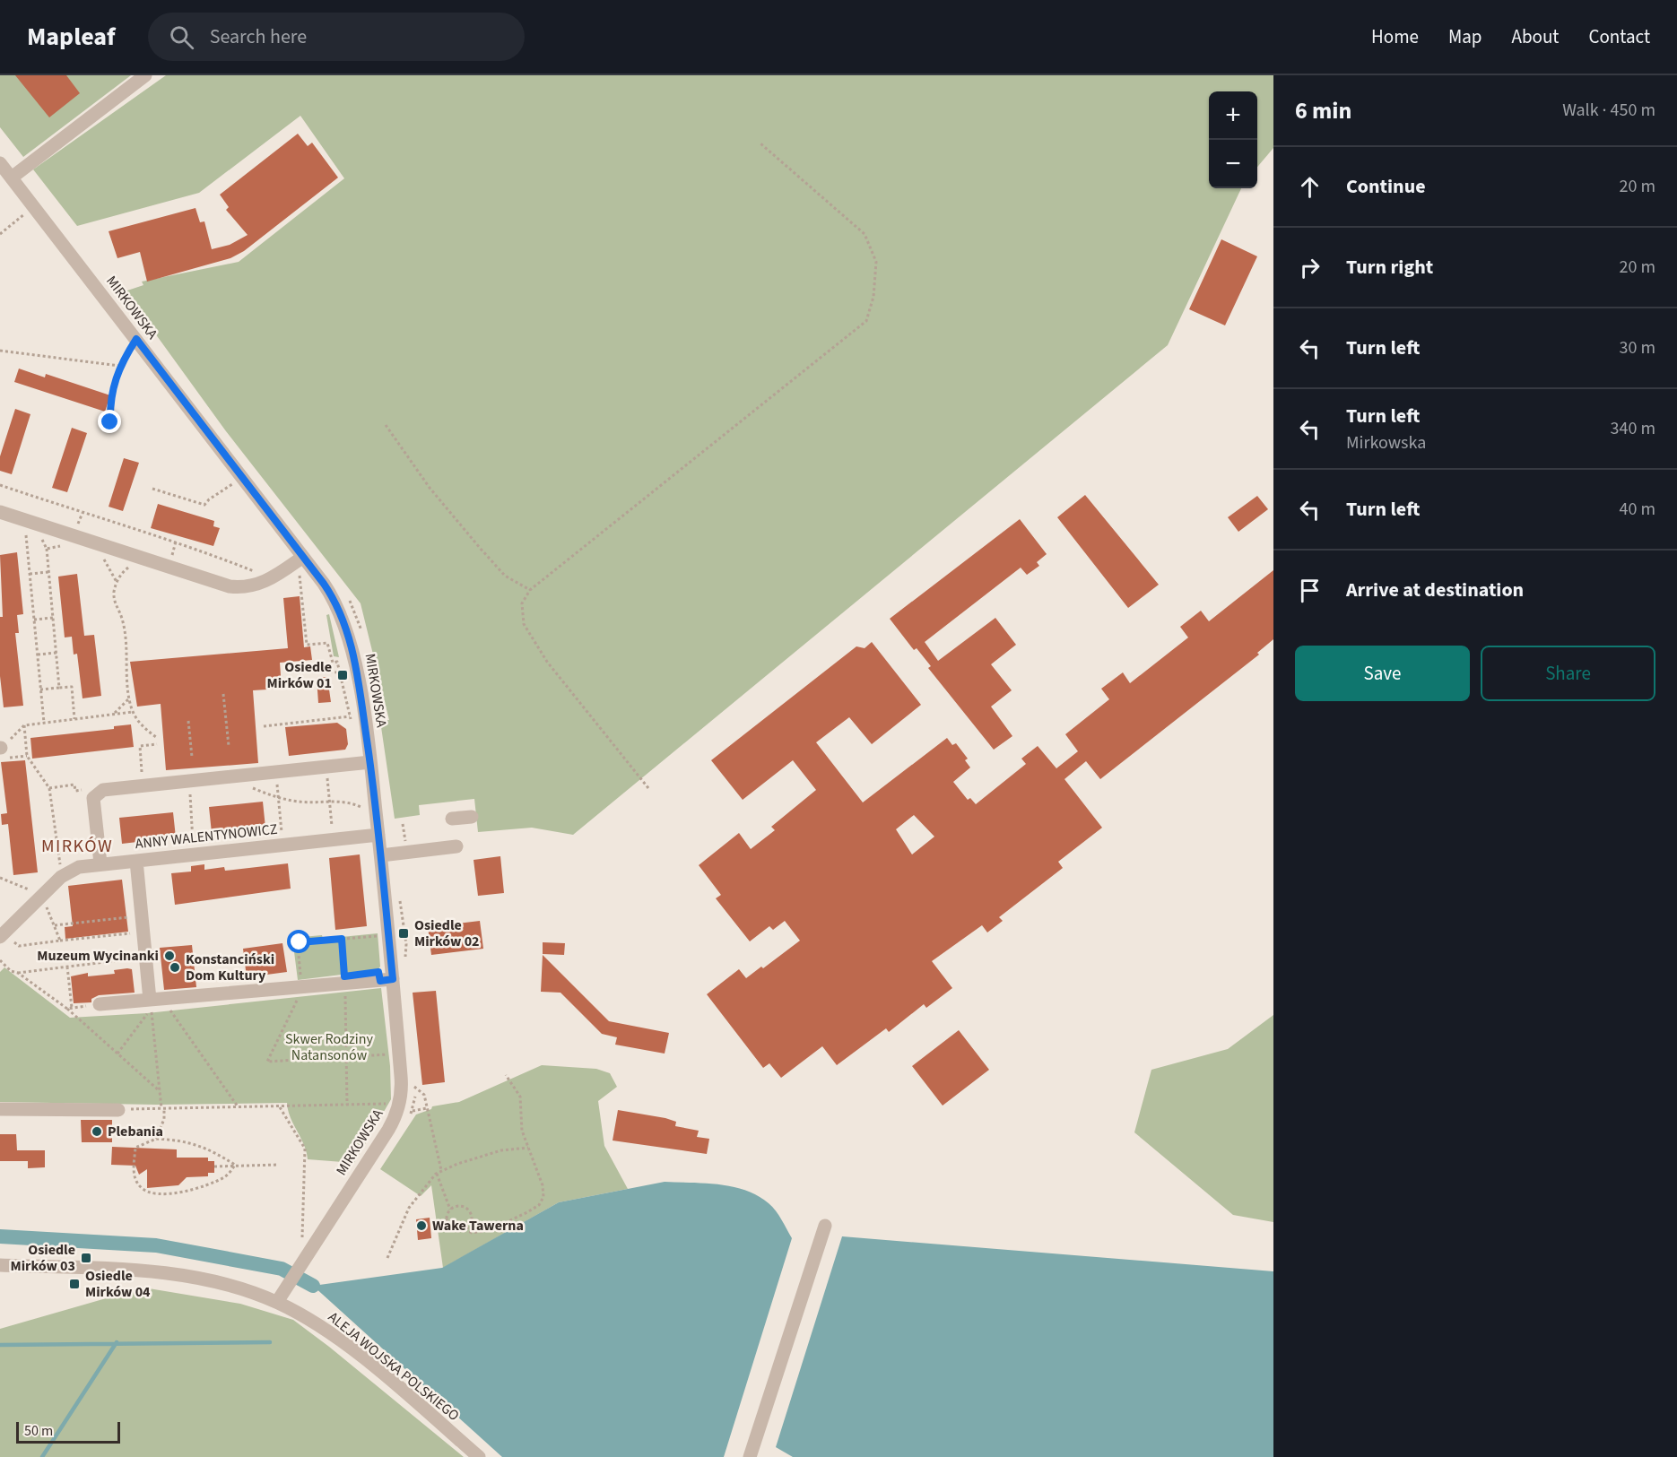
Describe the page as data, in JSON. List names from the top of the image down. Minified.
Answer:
{"streets":{"street":["MIRKOWSKA","ANNY WALENTYNOWICZ","ALEJA WOJSKA POLSKIEGO"]},"crossings":[["MIRKOWSKA","ANNY WALENTYNOWICZ"],["MIRKOWSKA","ALEJA WOJSKA POLSKIEGO"]],"districts":["MIRKÓW"],"parks":["Skwer Rodziny Natansonów"],"places":{"transit":["Osiedle Mirków 01","Osiedle Mirków 02","Osiedle Mirków 03","Osiedle Mirków 04"],"other":["Muzeum Wycinanki","Konstanciński Dom Kultury","Plebania","Wake Tawerna"]},"scale_bar":"50 m","page":{"header":"Mapleaf","search":"Search here","nav":["Home","Map","About","Contact"],"heading":["6 min","Walk · 450 m"],"map_buttons":["+","−"],"list":[["Continue","20 m"],["Turn right","20 m"],["Turn left","30 m"],["Turn left","Mirkowska","340 m"],["Turn left","40 m"],"Arrive at destination"],"buttons":["Save","Share"],"scale":"50 m"}}
